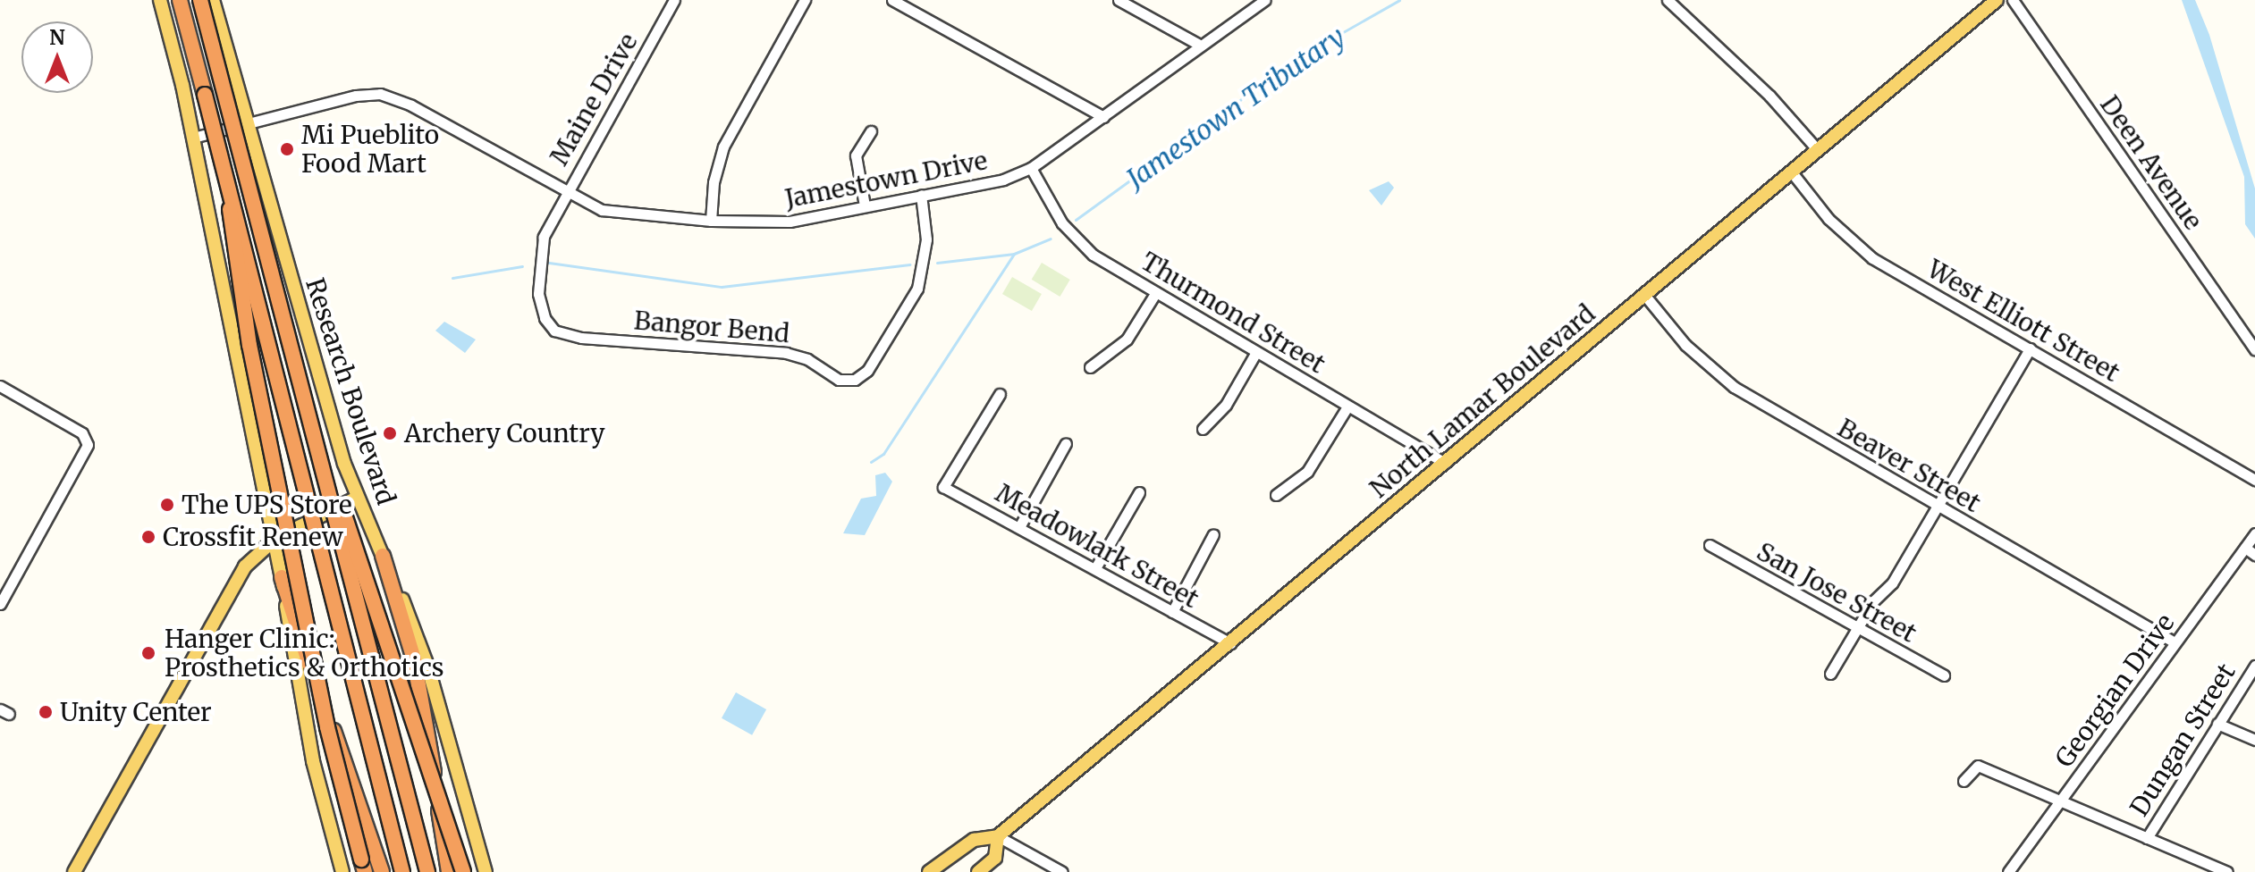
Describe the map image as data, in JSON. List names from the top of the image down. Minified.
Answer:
{"streets":{"main road":["Research Boulevard","North Lamar Boulevard"],"street":["Maine Drive","Deen Avenue","Jamestown Drive","Thurmond Street","West Elliott Street","Bangor Bend","Beaver Street","Meadowlark Street","San Jose Street","Georgian Drive","Dungan Street"]},"crossings":[["Maine Drive","Jamestown Drive"],["Maine Drive","Bangor Bend"],["Jamestown Drive","Thurmond Street"],["Jamestown Drive","Bangor Bend"],["Jamestown Drive","Research Boulevard"],["Thurmond Street","North Lamar Boulevard"],["West Elliott Street","North Lamar Boulevard"],["North Lamar Boulevard","Beaver Street"],["North Lamar Boulevard","Meadowlark Street"],["Beaver Street","Georgian Drive"]],"water":["Jamestown Tributary"],"places":["Mi Pueblito Food Mart","Archery Country","The UPS Store","Crossfit Renew","Hanger Clinic: Prosthetics & Orthotics","Unity Center"],"north":"top"}
